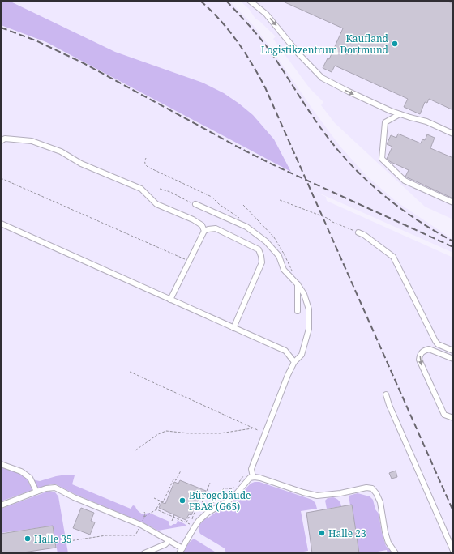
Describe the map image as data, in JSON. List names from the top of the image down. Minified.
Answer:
{"places":["Kaufland Logistikzentrum Dortmund","Bürogebäude FBA8 (G65)","Halle 23","Halle 35"]}
